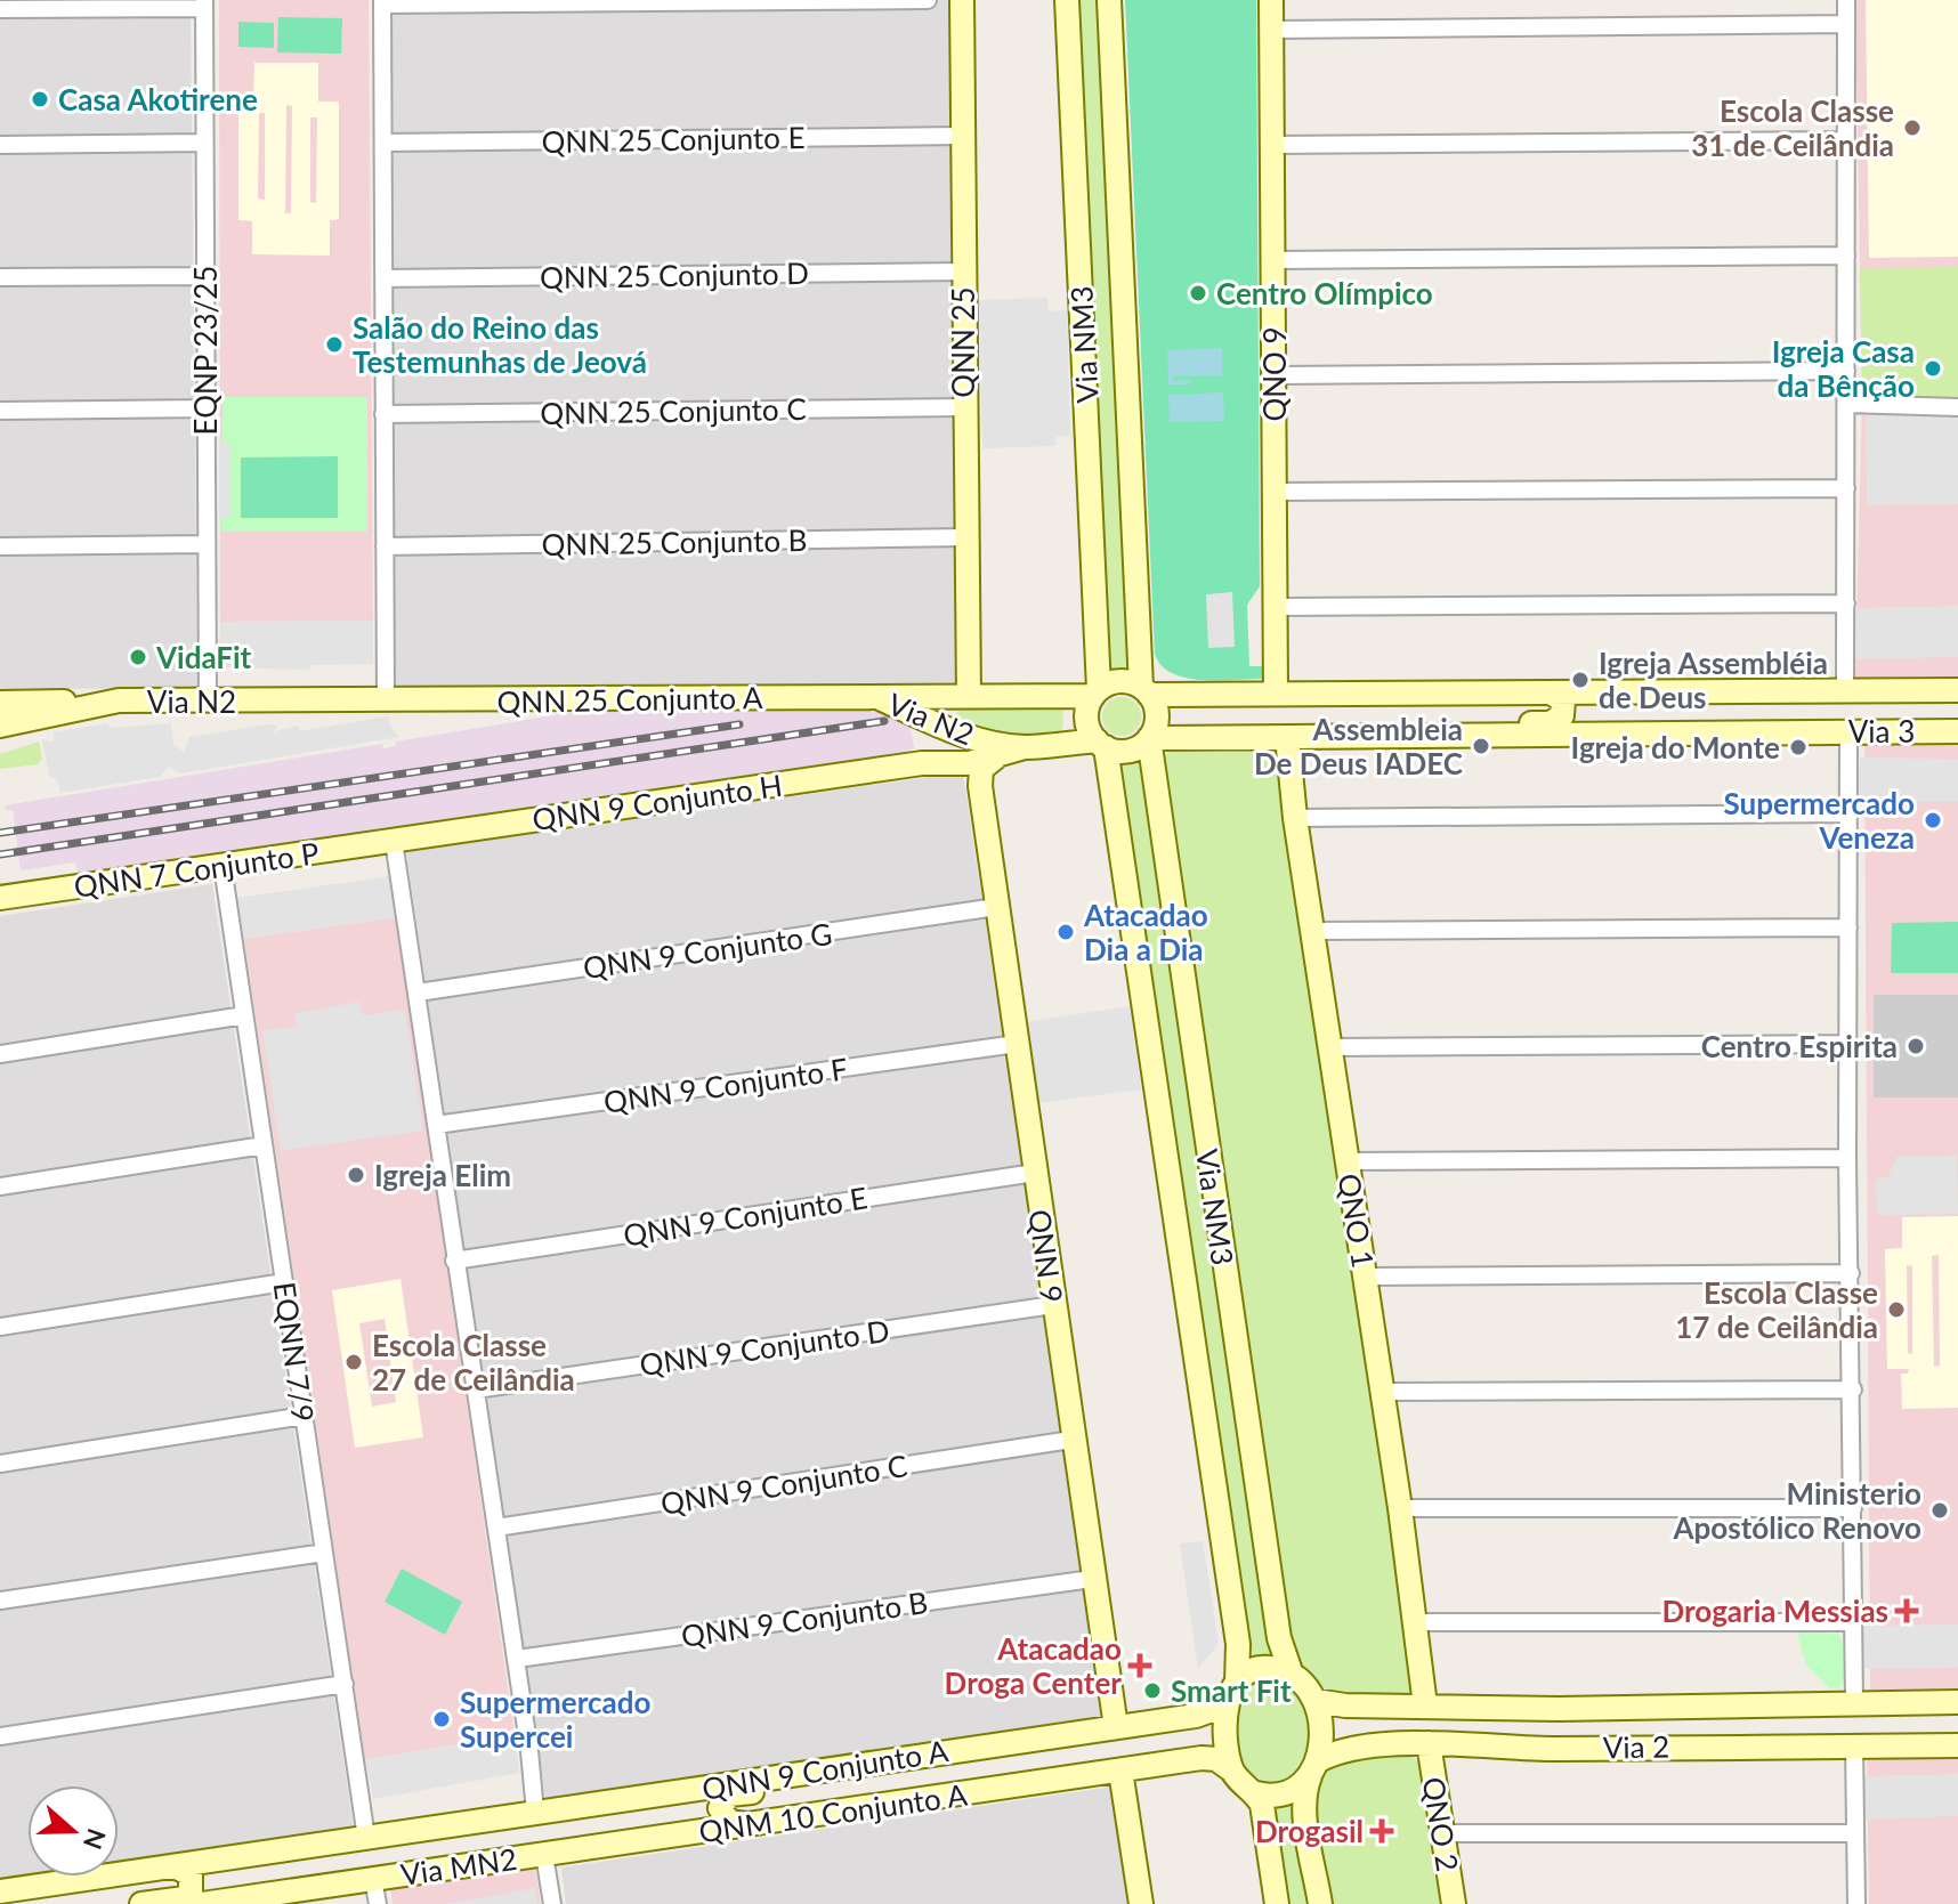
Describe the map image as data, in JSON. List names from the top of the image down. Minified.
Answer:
{"streets":{"main road":["QNN 25","Via NM3","QNO 9","QNN 25 Conjunto A","Via N2","Via 3","QNN 9 Conjunto H","QNN 7 Conjunto P","QNO 1","QNN 9","Via 2","QNN 9 Conjunto A","QNM 10 Conjunto A","QNO 2","Via MN2"],"street":["QNN 25 Conjunto E","QNN 25 Conjunto D","EQNP 23/25","QNN 25 Conjunto C","QNN 25 Conjunto B","QNN 9 Conjunto G","QNN 9 Conjunto F","QNN 9 Conjunto E","QNN 9 Conjunto D","EQNN 7/9","QNN 9 Conjunto C","QNN 9 Conjunto B"]},"crossings":[["QNN 25 Conjunto E","QNN 25"],["QNN 25 Conjunto D","QNN 25"],["QNN 25","QNN 25 Conjunto C"],["QNN 25","QNN 25 Conjunto B"],["QNN 25","Via N2"],["Via NM3","Via N2"],["Via NM3","Via 3"],["Via NM3","Via 2"],["EQNP 23/25","Via N2"],["QNO 9","Via 3"],["QNN 25 Conjunto A","Via N2"],["Via N2","Via 3"],["Via N2","QNN 9 Conjunto H"],["Via N2","QNN 9"],["Via 3","QNO 1"],["QNN 9 Conjunto H","QNN 7 Conjunto P"],["QNN 9 Conjunto H","QNN 9"],["QNN 7 Conjunto P","EQNN 7/9"],["QNN 9 Conjunto G","QNN 9"],["QNN 9 Conjunto F","QNN 9"],["QNN 9 Conjunto E","QNN 9"],["QNO 1","Via 2"],["QNN 9","QNN 9 Conjunto D"],["QNN 9","QNN 9 Conjunto C"],["QNN 9","QNN 9 Conjunto B"],["QNN 9","QNN 9 Conjunto A"],["EQNN 7/9","Via MN2"],["Via 2","QNO 2"],["QNN 9 Conjunto A","Via MN2"],["QNM 10 Conjunto A","Via MN2"]],"places":{"other":["Casa Akotirene","Escola Classe 31 de Ceilândia","Centro Olímpico","Salão do Reino das Testemunhas de Jeová","Igreja Casa da Bênção","VidaFit","Igreja Assembléia de Deus","Assembleia De Deus IADEC","Igreja do Monte","Supermercado Veneza","Atacadao Dia a Dia","Centro Espirita","Igreja Elim","Escola Classe 17 de Ceilândia","Escola Classe 27 de Ceilândia","Ministerio Apostólico Renovo","Smart Fit","Supermercado Supercei"],"health":["Drogaria Messias","Atacadao Droga Center","Drogasil"]},"north":"right"}
